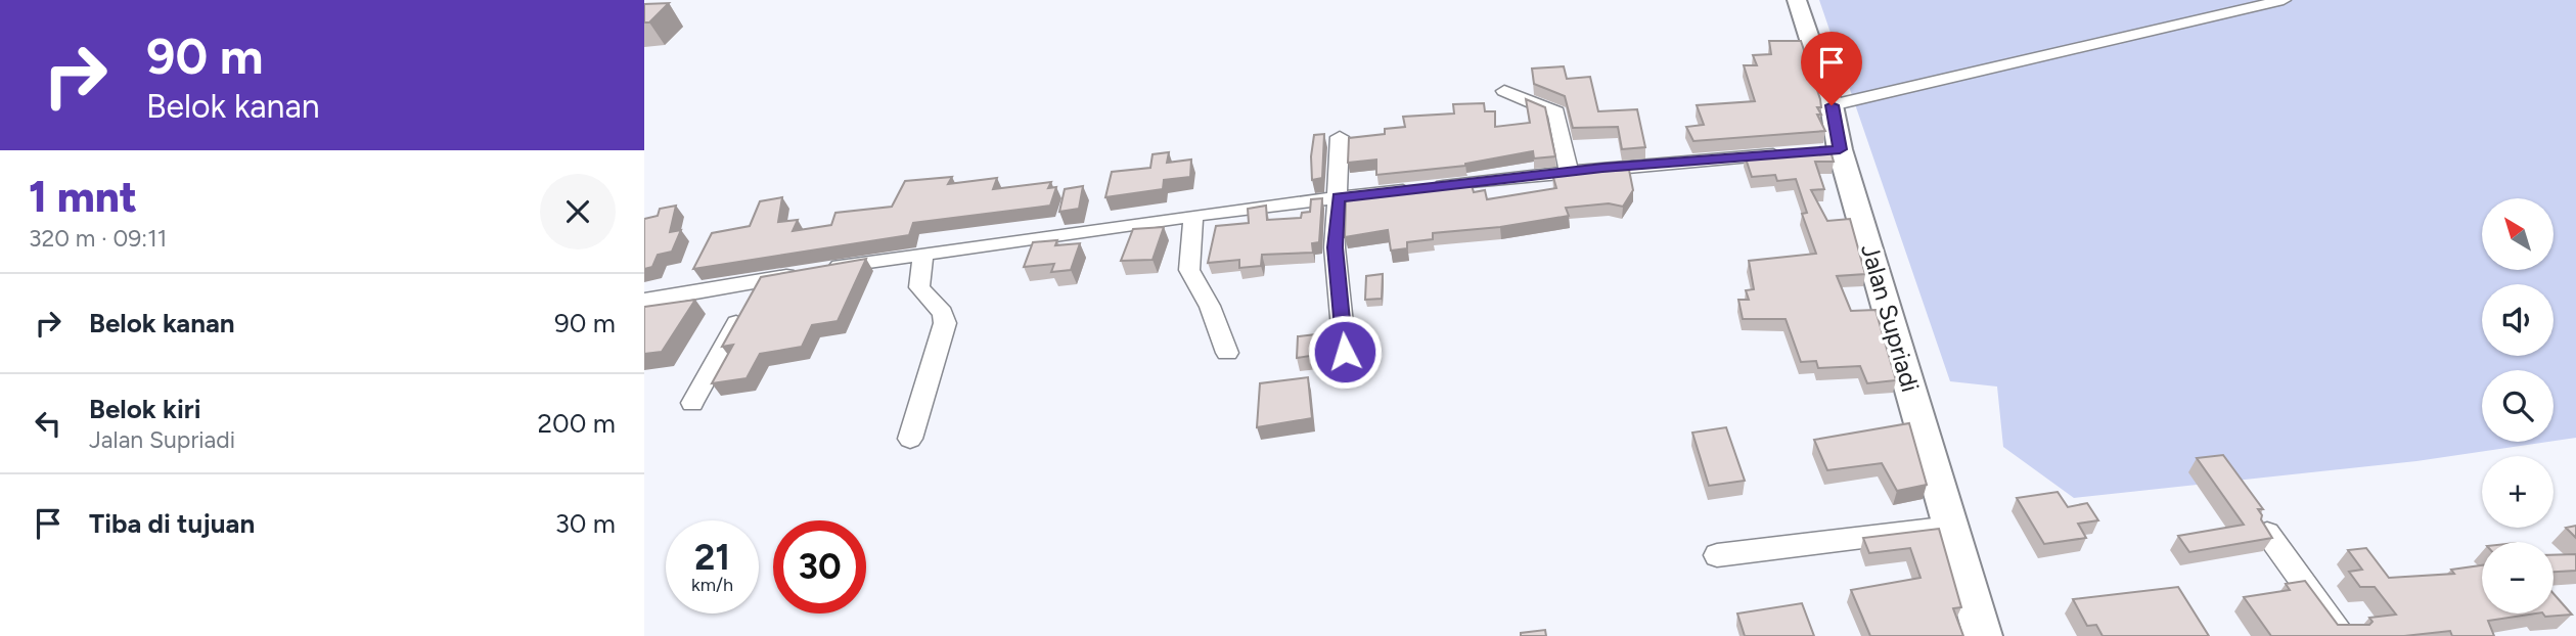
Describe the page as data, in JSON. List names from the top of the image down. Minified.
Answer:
{"streets":{"main road":["Jalan Supriadi"]},"north":"top left","page":{"turn":["90 m","Belok kanan"],"heading":["1 mnt","320 m · 09:11"],"map_buttons":["+","−"],"list":[{"name":"Belok kanan","value":"90 m"},{"name":"Belok kiri","note":"Jalan Supriadi","value":"200 m"},{"name":"Tiba di tujuan","value":"30 m"}],"speed":"21 km/h","limit":"30"}}
